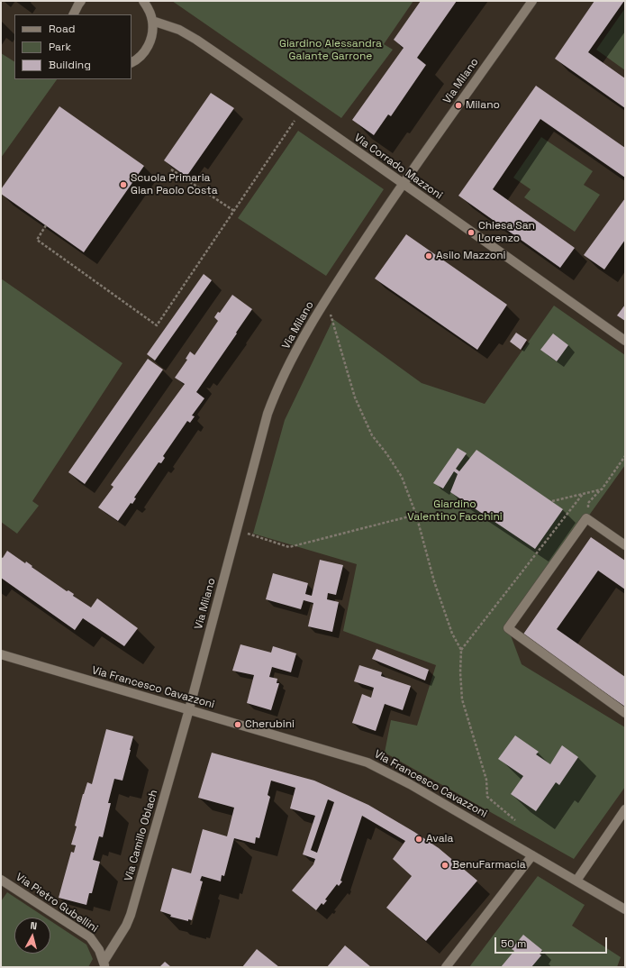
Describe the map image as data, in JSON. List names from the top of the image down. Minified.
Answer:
{"streets":{"street":["Via Milano","Via Corrado Mazzoni","Via Francesco Cavazzoni","Via Camillo Oblach","Via Pietro Gubellini"]},"crossings":[["Via Milano","Via Corrado Mazzoni"],["Via Milano","Via Francesco Cavazzoni"],["Via Milano","Via Camillo Oblach"],["Via Francesco Cavazzoni","Via Camillo Oblach"],["Via Camillo Oblach","Via Pietro Gubellini"]],"parks":["Giardino Alessandra Galante Garrone","Giardino Valentino Facchini"],"places":["Milano","Scuola Primaria Gian Paolo Costa","Chiesa San Lorenzo","Asilo Mazzoni","Cherubini","Avala","BenuFarmacia"],"legend":["Road","Park","Building"],"scale_bar":"50 m","north":"top"}
